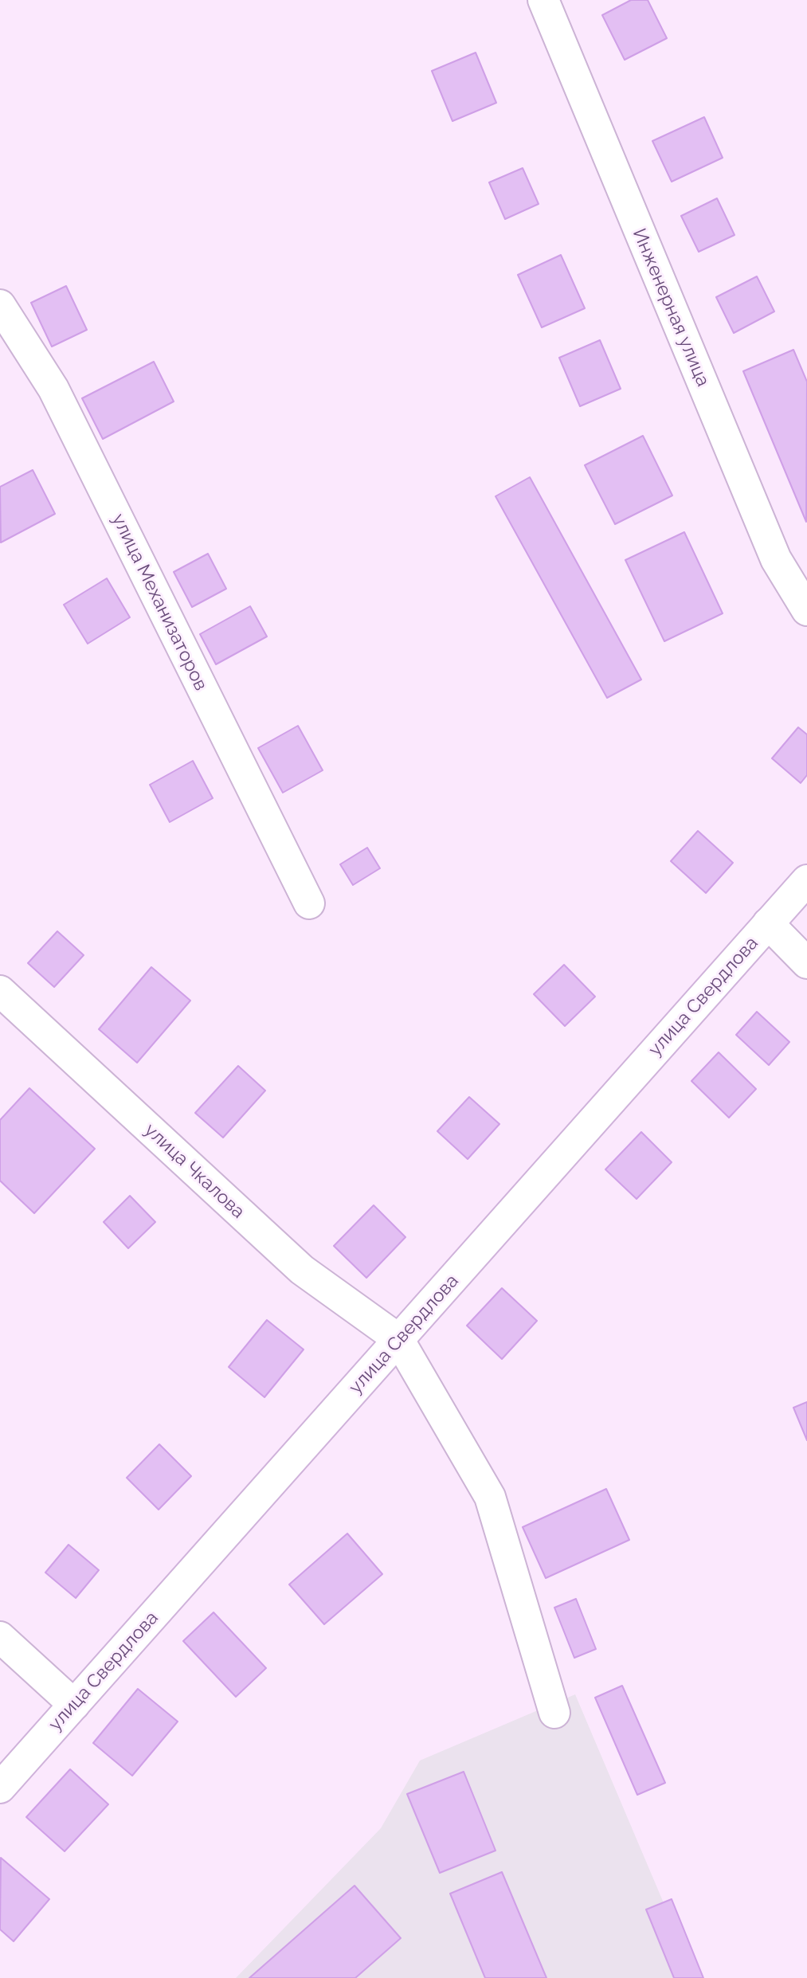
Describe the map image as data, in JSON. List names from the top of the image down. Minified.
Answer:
{"streets":{"street":["Инженерная улица","улица Механизаторов","улица Свердлова","улица Чкалова"]},"crossings":[["улица Свердлова","улица Чкалова"]]}
